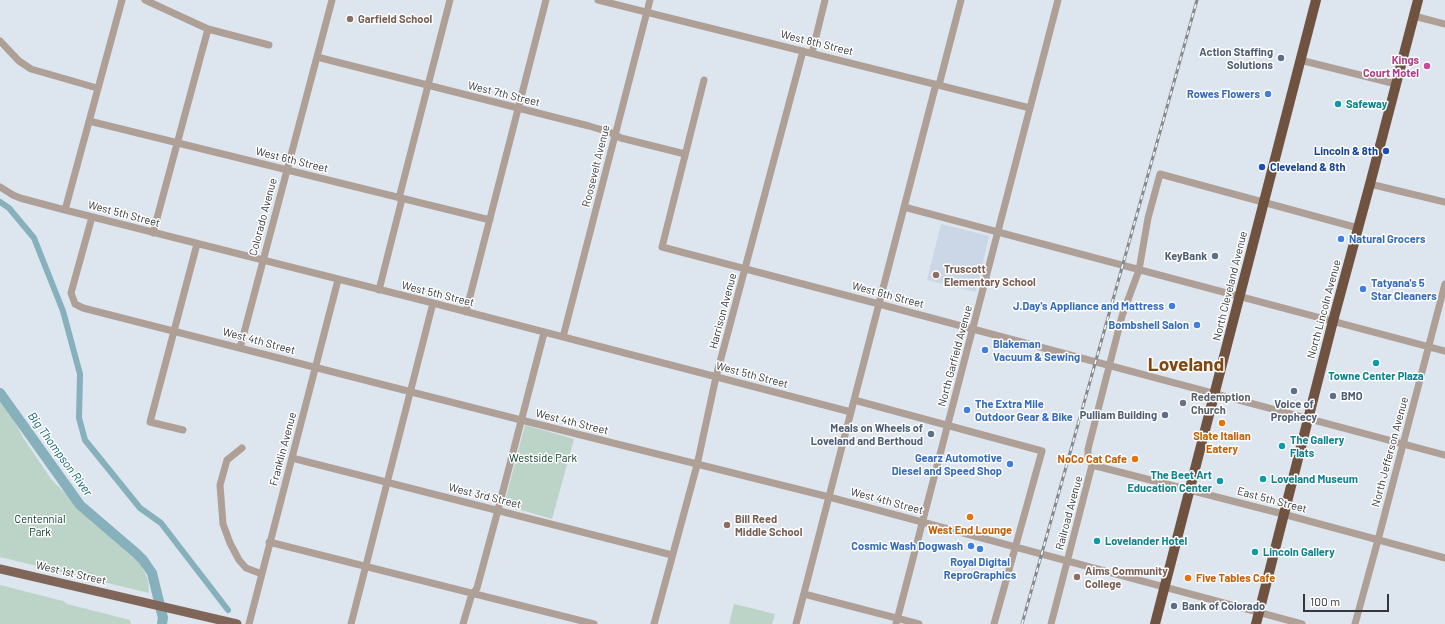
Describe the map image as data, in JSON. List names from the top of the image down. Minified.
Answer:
{"streets":{"highway":["North Cleveland Avenue","North Lincoln Avenue"],"main road":["West 1st Street"],"street":["West 8th Street","West 7th Street","West 6th Street","Roosevelt Avenue","West 5th Street","Colorado Avenue","Harrison Avenue","West 4th Street","North Garfield Avenue","Franklin Avenue","North Jefferson Avenue","West 3rd Street","East 5th Street","Railroad Avenue"]},"crossings":[["West 8th Street","Roosevelt Avenue"],["West 8th Street","Harrison Avenue"],["West 8th Street","North Garfield Avenue"],["West 7th Street","West 6th Street"],["West 7th Street","Roosevelt Avenue"],["West 7th Street","Colorado Avenue"],["West 6th Street","Colorado Avenue"],["West 6th Street","North Cleveland Avenue"],["West 6th Street","North Lincoln Avenue"],["West 6th Street","Harrison Avenue"],["West 6th Street","North Garfield Avenue"],["West 6th Street","North Jefferson Avenue"],["West 6th Street","Railroad Avenue"],["Roosevelt Avenue","West 5th Street"],["West 5th Street","Colorado Avenue"],["West 5th Street","Harrison Avenue"],["West 5th Street","West 4th Street"],["West 5th Street","Franklin Avenue"],["Colorado Avenue","West 4th Street"],["North Cleveland Avenue","West 4th Street"],["North Cleveland Avenue","East 5th Street"],["North Cleveland Avenue","Railroad Avenue"],["North Lincoln Avenue","West 4th Street"],["North Lincoln Avenue","East 5th Street"],["Harrison Avenue","West 4th Street"],["Harrison Avenue","West 3rd Street"],["West 4th Street","North Garfield Avenue"],["West 4th Street","Franklin Avenue"],["West 4th Street","Railroad Avenue"],["Franklin Avenue","West 3rd Street"],["North Jefferson Avenue","East 5th Street"],["East 5th Street","Railroad Avenue"]],"districts":["Loveland"],"water":["Big Thompson River"],"parks":["Westside Park","Centennial Park"],"places":["Garfield School","Action Staffing Solutions","Kings Court Motel","Rowes Flowers","Safeway","Lincoln & 8th","Cleveland & 8th","Natural Grocers","KeyBank","Truscott Elementary School","Tatyana's 5 Star Cleaners","J.Day's Appliance and Mattress","Bombshell Salon","Blakeman Vacuum & Sewing","Towne Center Plaza","Voice of Prophecy","BMO","Redemption Church","The Extra Mile Outdoor Gear & Bike","Pulliam Building","Slate Italian Eatery","Meals on Wheels of Loveland and Berthoud","The Gallery Flats","NoCo Cat Cafe","Gearz Automotive Diesel and Speed Shop","Loveland Museum","The Beet Art Education Center","West End Lounge","Bill Reed Middle School","Lovelander Hotel","Cosmic Wash Dogwash","Royal Digital ReproGraphics","Lincoln Gallery","Aims Community College","Five Tables Cafe","Bank of Colorado"],"scale_bar":"100 m"}
